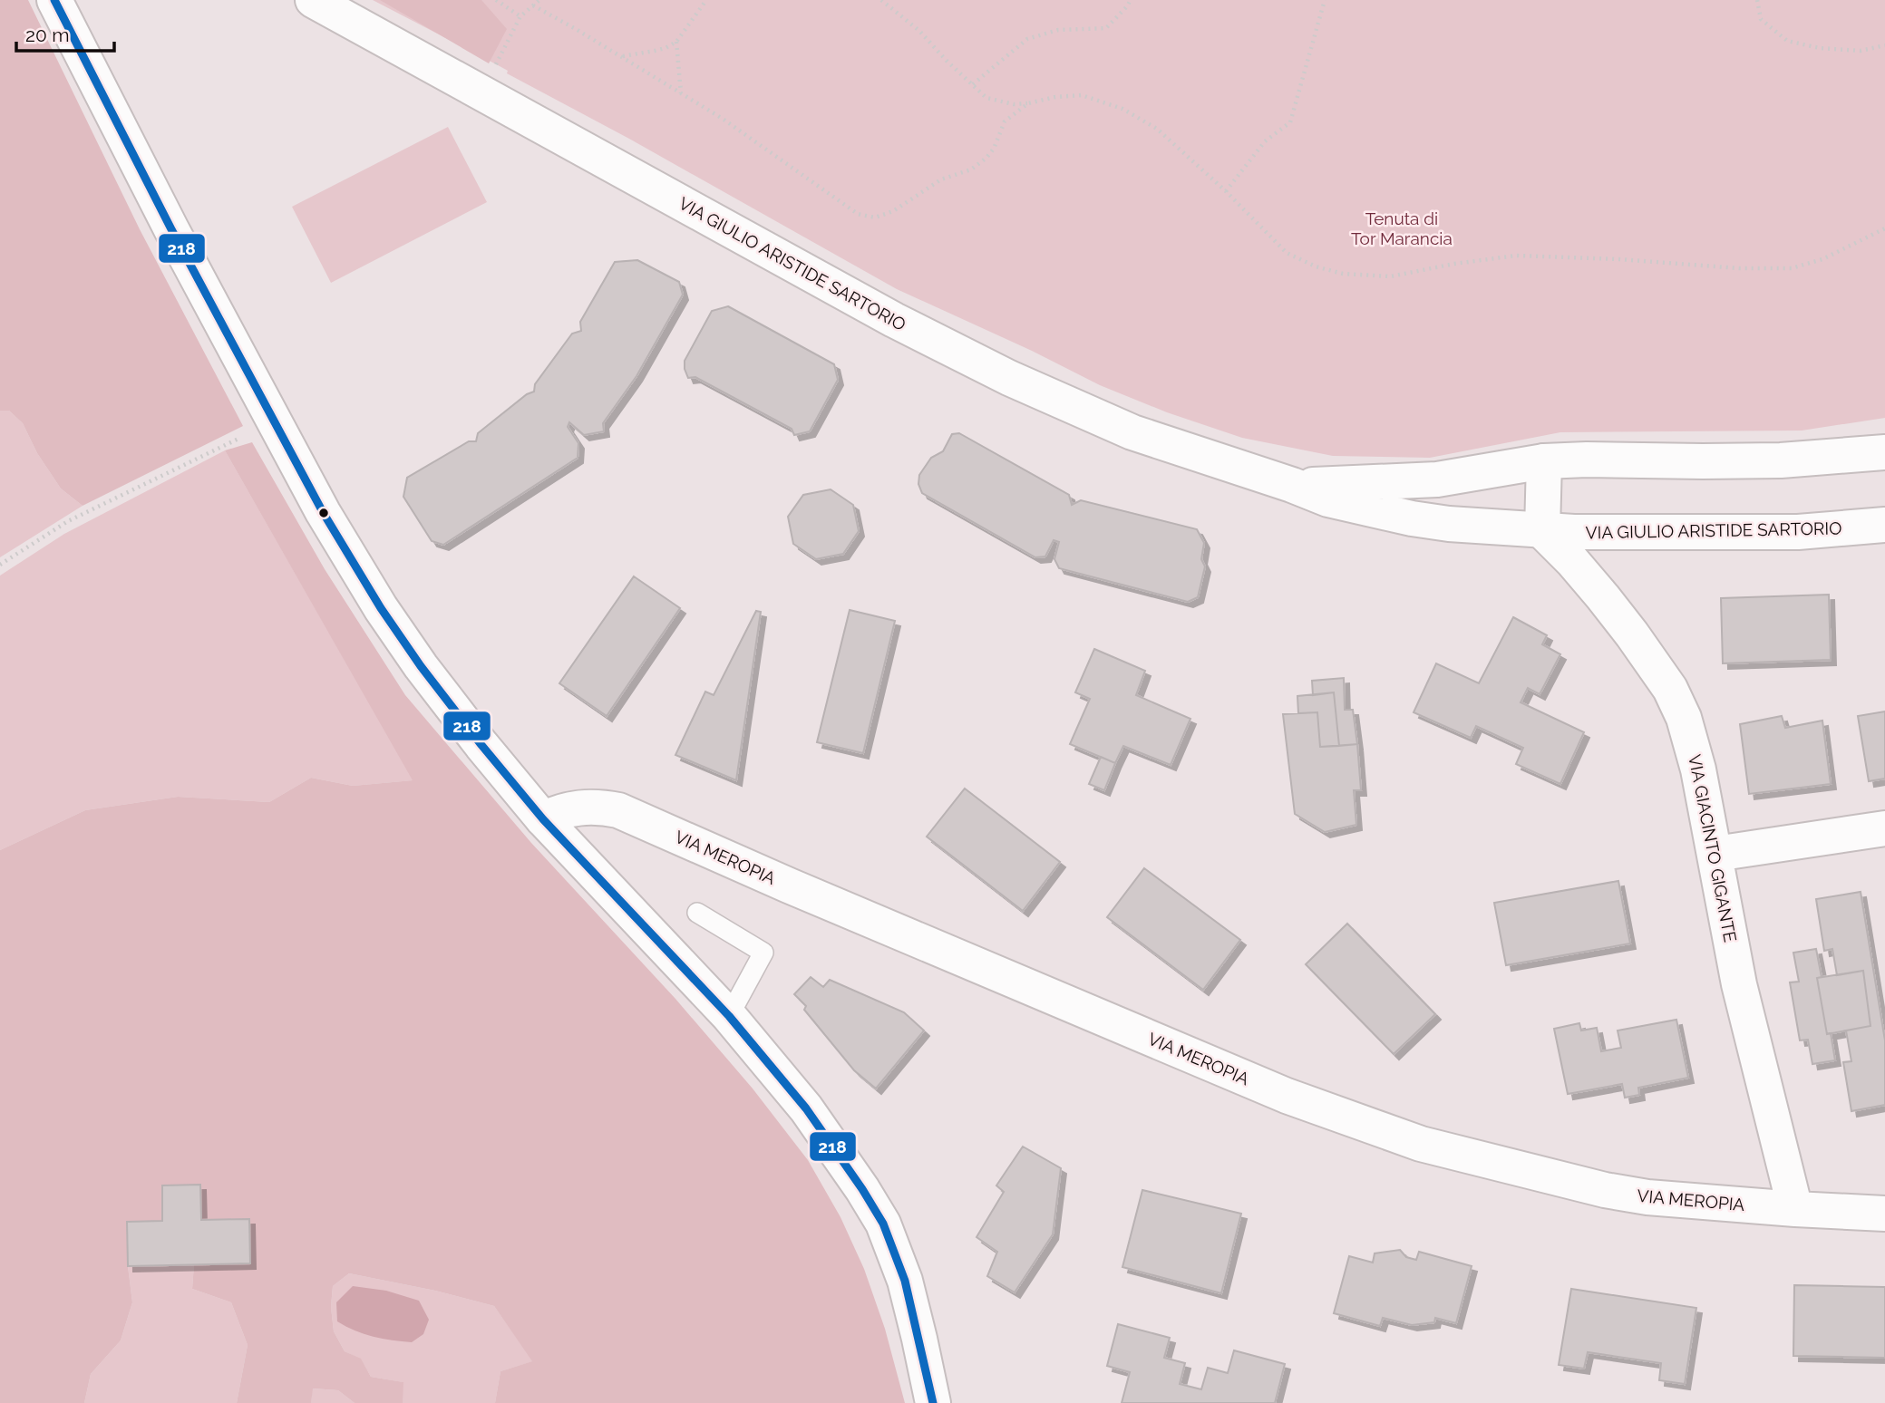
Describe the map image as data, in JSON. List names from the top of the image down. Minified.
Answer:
{"streets":{"street":["VIA GIULIO ARISTIDE SARTORIO","VIA GIACINTO GIGANTE","VIA MEROPIA"]},"crossings":[["VIA GIULIO ARISTIDE SARTORIO","VIA GIACINTO GIGANTE"],["VIA GIACINTO GIGANTE","VIA MEROPIA"]],"parks":["Tenuta di Tor Marancia"],"lines":["transit line 218"],"scale_bar":"20 m"}
